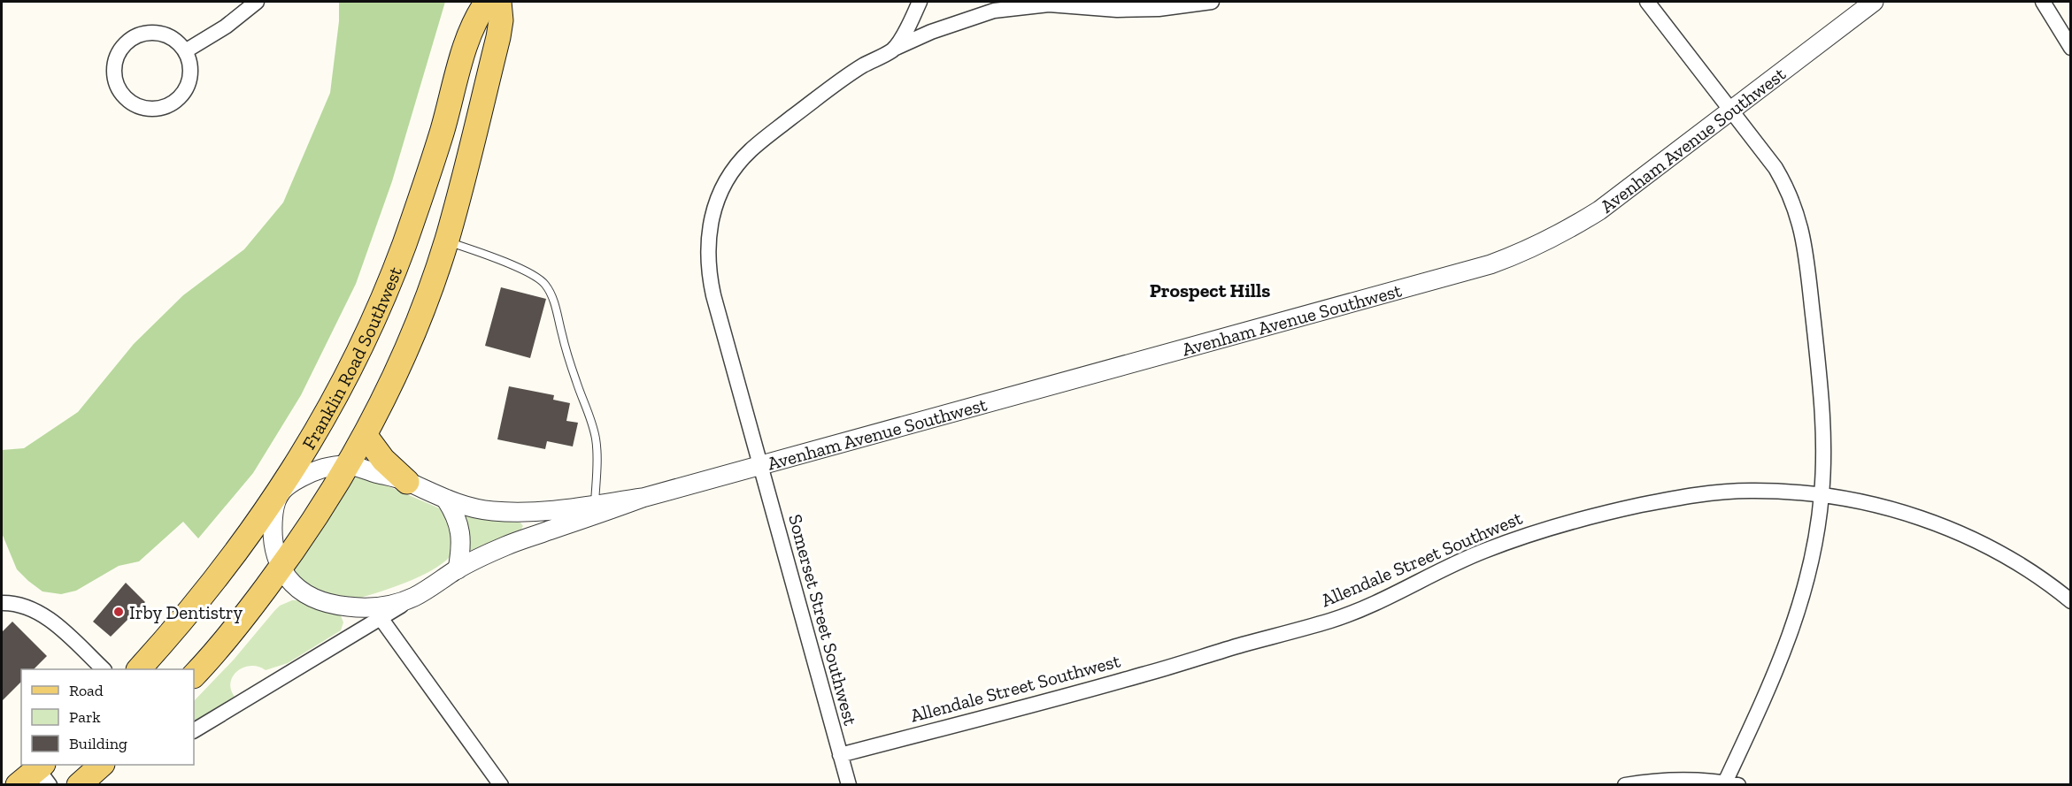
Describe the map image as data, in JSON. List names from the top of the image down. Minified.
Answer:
{"streets":{"main road":["Franklin Road Southwest"],"street":["Avenham Avenue Southwest","Allendale Street Southwest","Somerset Street Southwest"]},"crossings":[["Avenham Avenue Southwest","Franklin Road Southwest"],["Avenham Avenue Southwest","Somerset Street Southwest"],["Allendale Street Southwest","Somerset Street Southwest"]],"districts":["Prospect Hills"],"places":["Irby Dentistry"],"legend":["Road","Park","Building"]}
